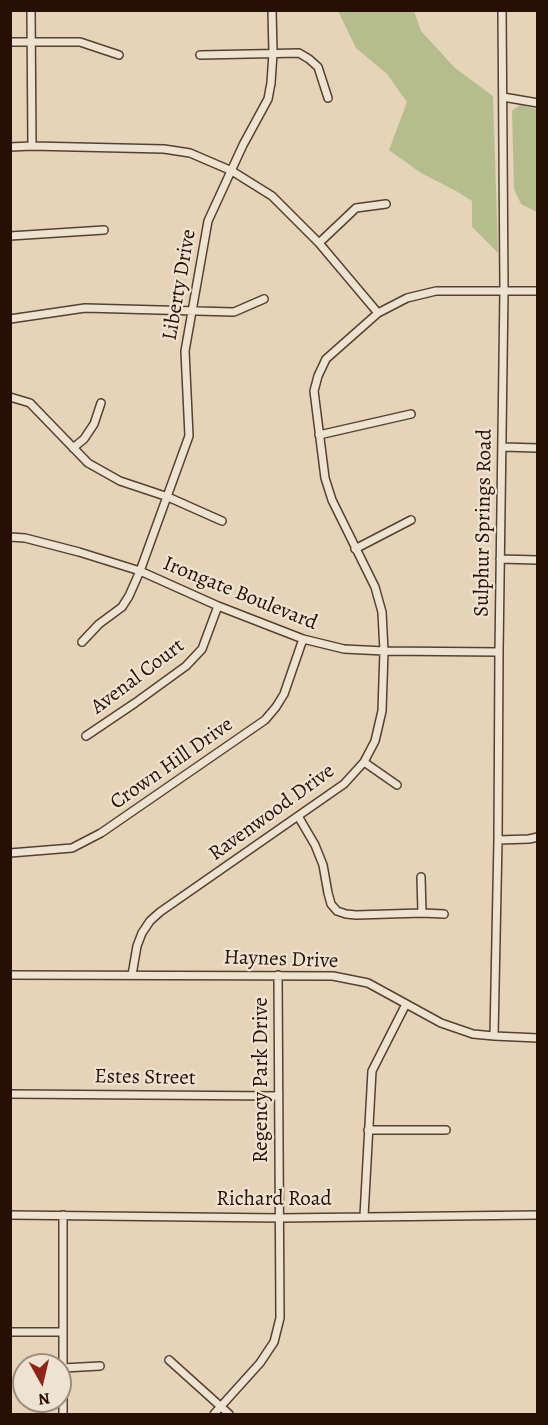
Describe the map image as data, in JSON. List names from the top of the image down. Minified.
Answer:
{"streets":{"street":["Liberty Drive","Sulphur Springs Road","Irongate Boulevard","Avenal Court","Crown Hill Drive","Ravenwood Drive","Haynes Drive","Estes Street","Regency Park Drive","Richard Road"]},"crossings":[["Liberty Drive","Irongate Boulevard"],["Sulphur Springs Road","Irongate Boulevard"],["Sulphur Springs Road","Ravenwood Drive"],["Sulphur Springs Road","Haynes Drive"],["Irongate Boulevard","Avenal Court"],["Irongate Boulevard","Crown Hill Drive"],["Irongate Boulevard","Ravenwood Drive"],["Ravenwood Drive","Haynes Drive"],["Haynes Drive","Regency Park Drive"],["Estes Street","Regency Park Drive"],["Regency Park Drive","Richard Road"]],"north":"bottom"}
